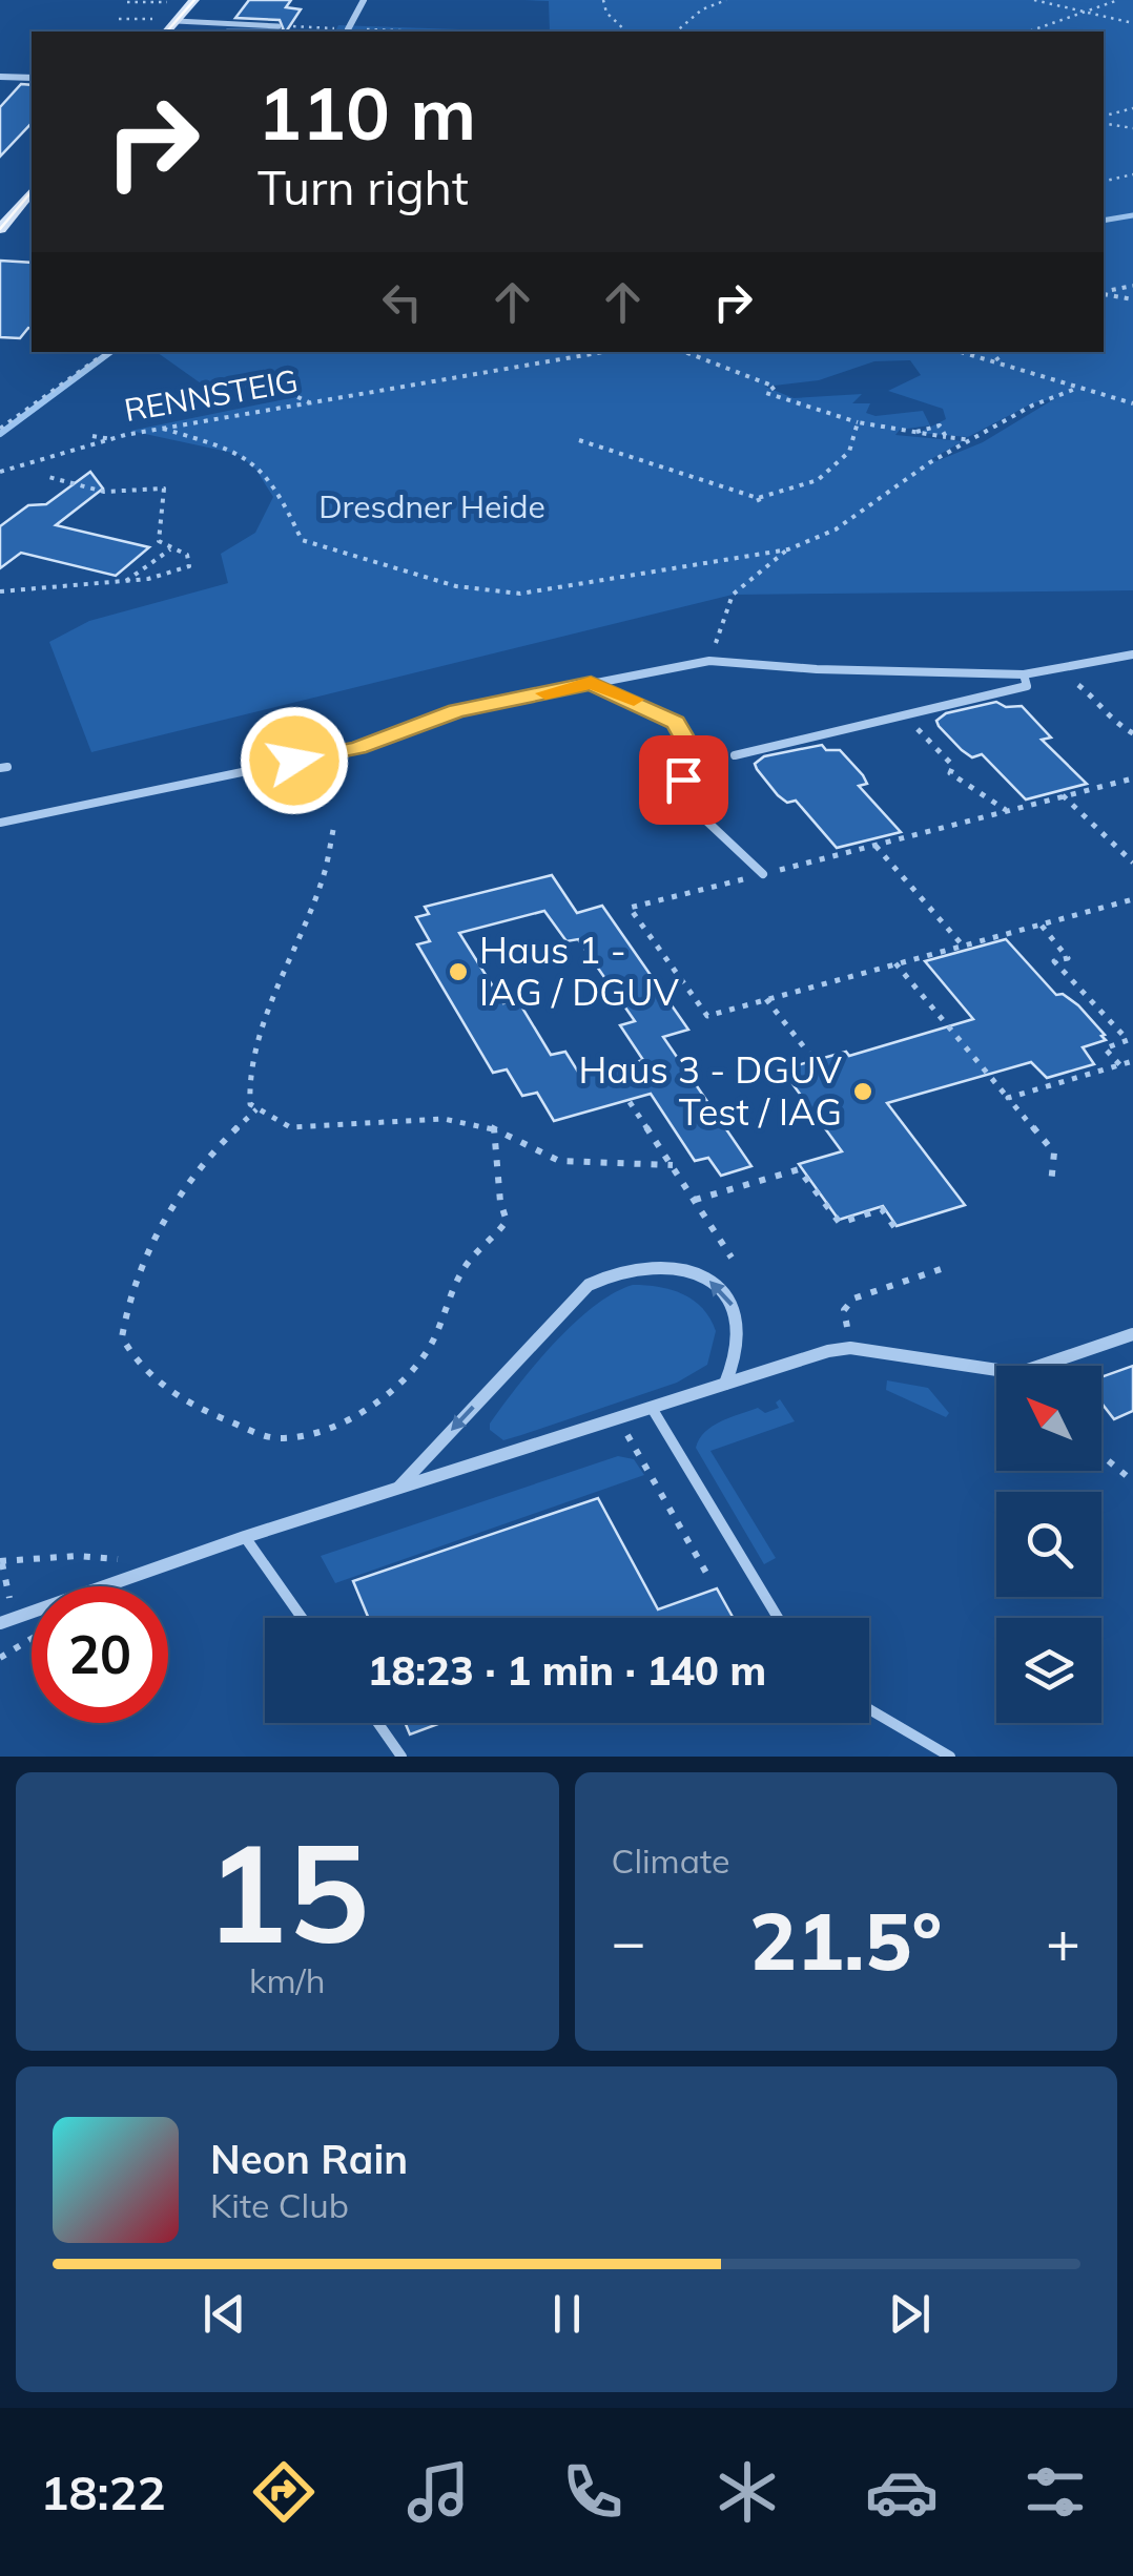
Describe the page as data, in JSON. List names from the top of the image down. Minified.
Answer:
{"streets":{"path":["RENNSTEIG"]},"parks":["Dresdner Heide"],"places":["Haus 1 - IAG / DGUV","Haus 3 - DGUV Test / IAG"],"north":"top left","page":{"turn":["110 m","Turn right"],"limit":"20","trip":"18:23 · 1 min · 140 m","tile":[["15","km/h"],"Climate"],"heat":["−","21.5°","+"],"song":["Neon Rain","Kite Club"],"tabs":"18:22"}}
